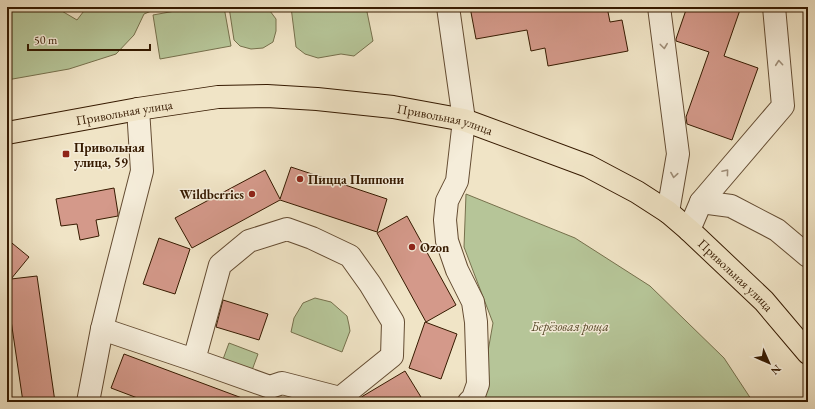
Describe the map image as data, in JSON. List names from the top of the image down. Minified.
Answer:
{"streets":{"main road":["Привольная улица"]},"parks":["Берёзовая роща"],"places":{"transit":["Привольная улица, 59"],"other":["Пицца Пиппони","Wildberries","Ozon"]},"scale_bar":"50 m","north":"bottom right"}
